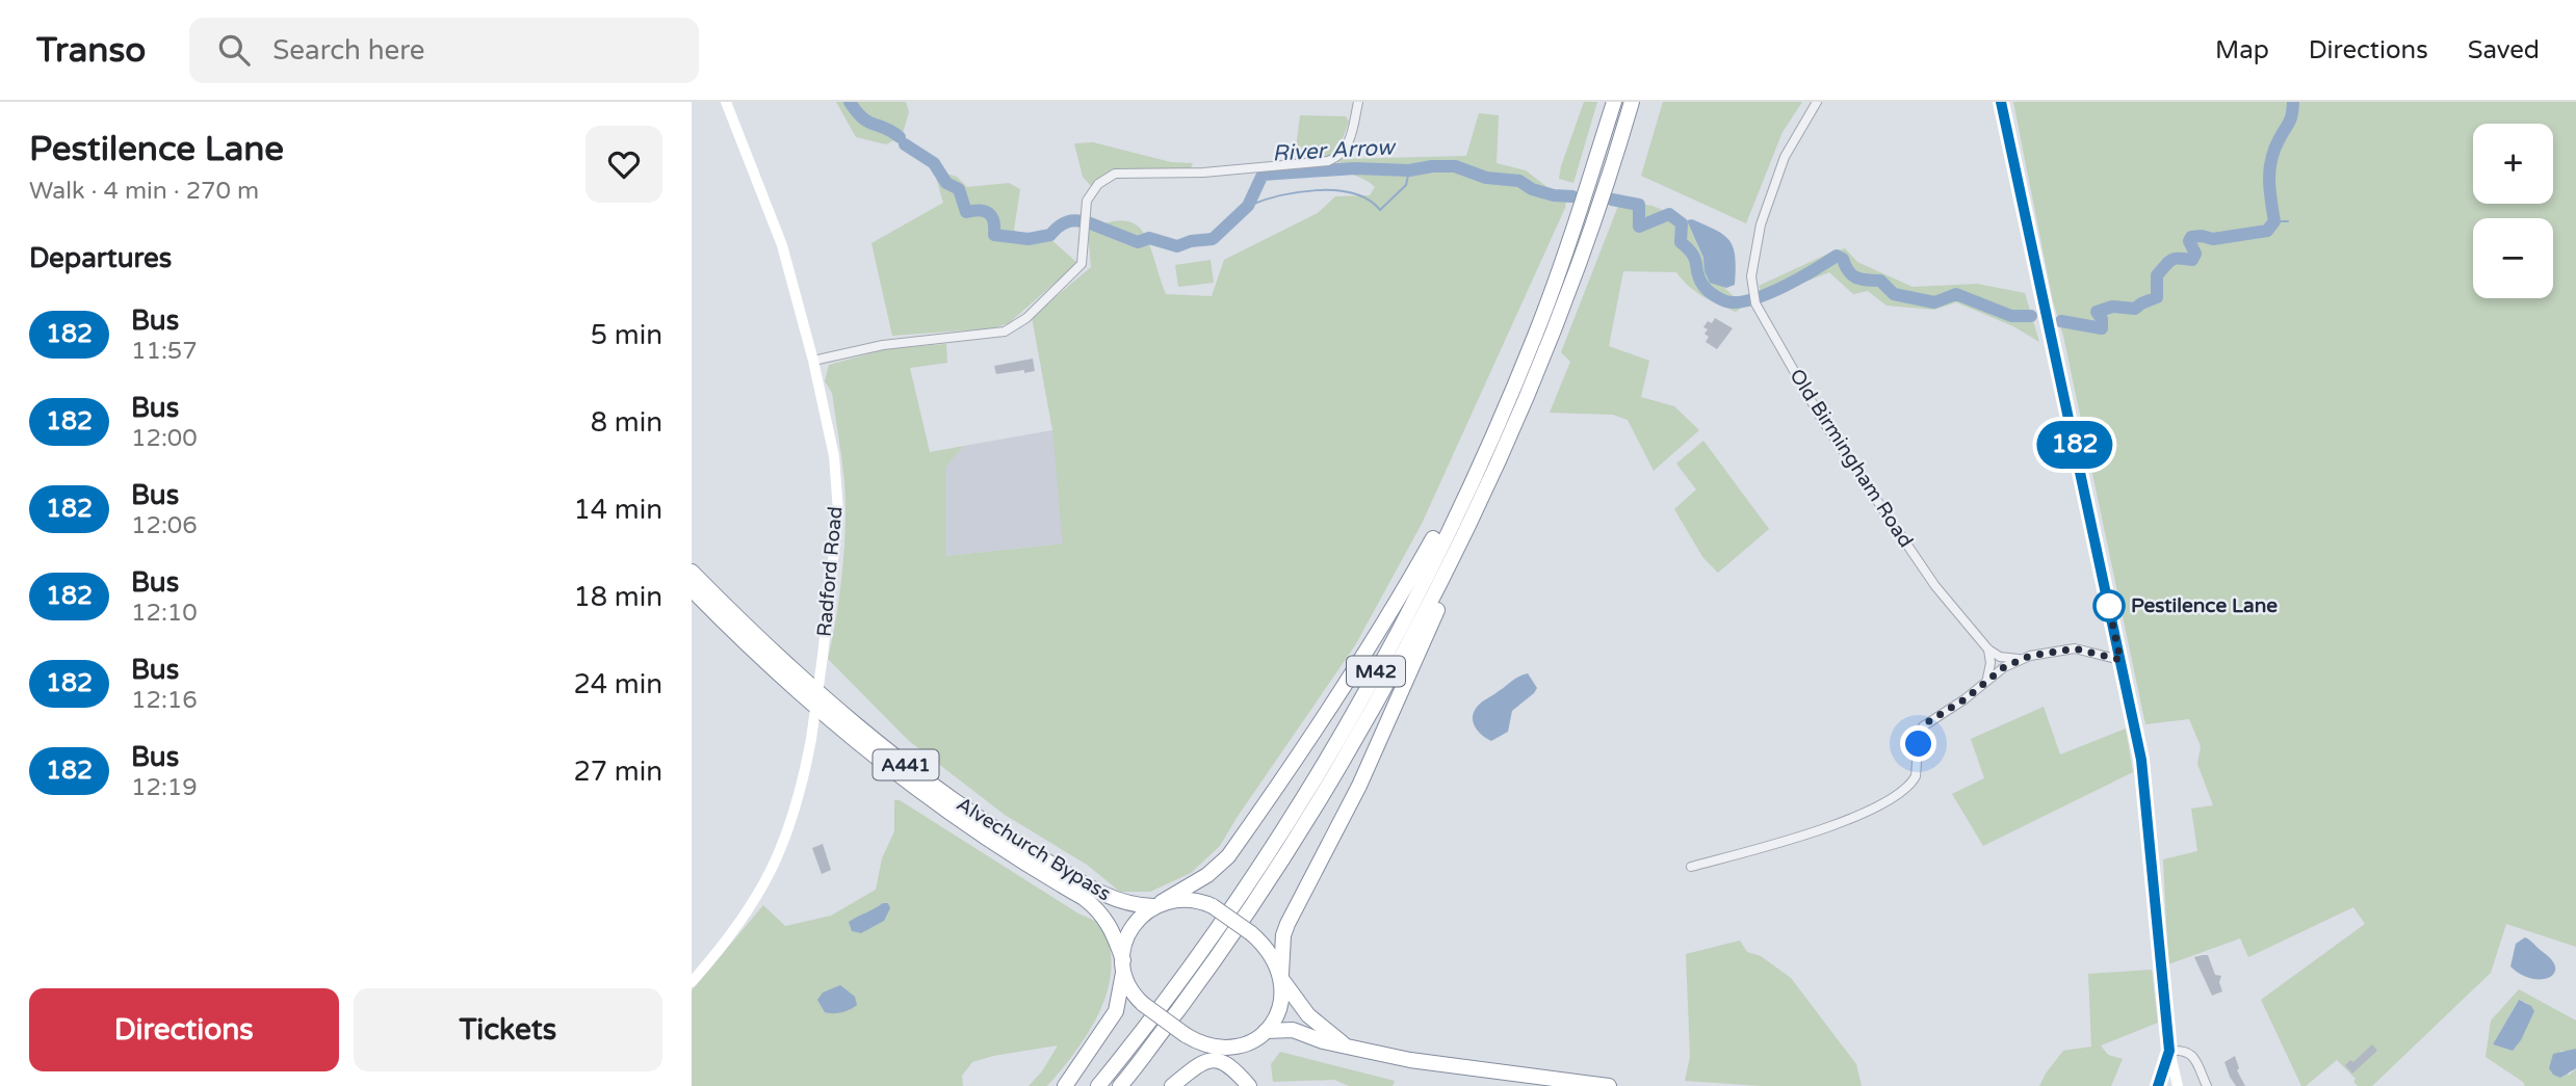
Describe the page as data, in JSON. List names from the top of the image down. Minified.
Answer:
{"streets":{"highway":["M42","A441","Alvechurch Bypass"],"main road":["Radford Road"],"street":["Old Birmingham Road"]},"crossings":[["M42","Alvechurch Bypass"]],"water":["River Arrow"],"places":["Pestilence Lane"],"lines":["bus line 182"],"page":{"header":"Transo","search":"Search here","nav":["Map","Directions","Saved"],"heading":[["Pestilence Lane","Walk · 4 min · 270 m"],"Departures"],"on_map":"182","map_buttons":["+","−"],"list":[{"mark":"182","name":"Bus","note":"11:57","value":"5 min"},{"mark":"182","name":"Bus","note":"12:00","value":"8 min"},{"mark":"182","name":"Bus","note":"12:06","value":"14 min"},{"mark":"182","name":"Bus","note":"12:10","value":"18 min"},{"mark":"182","name":"Bus","note":"12:16","value":"24 min"},{"mark":"182","name":"Bus","note":"12:19","value":"27 min"}],"buttons":["Directions","Tickets"]}}
